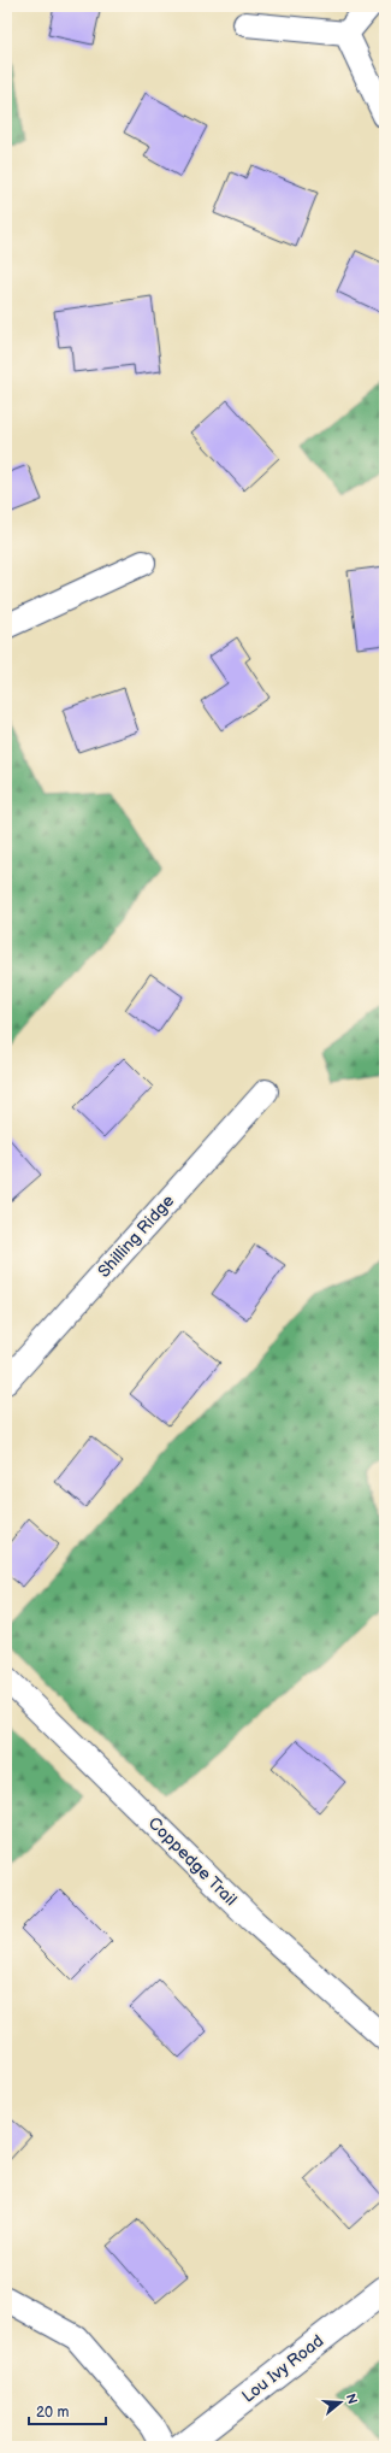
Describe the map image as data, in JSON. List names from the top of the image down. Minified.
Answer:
{"streets":{"street":["Shilling Ridge","Coppedge Trail","Lou Ivy Road"]},"scale_bar":"20 m","north":"right"}
